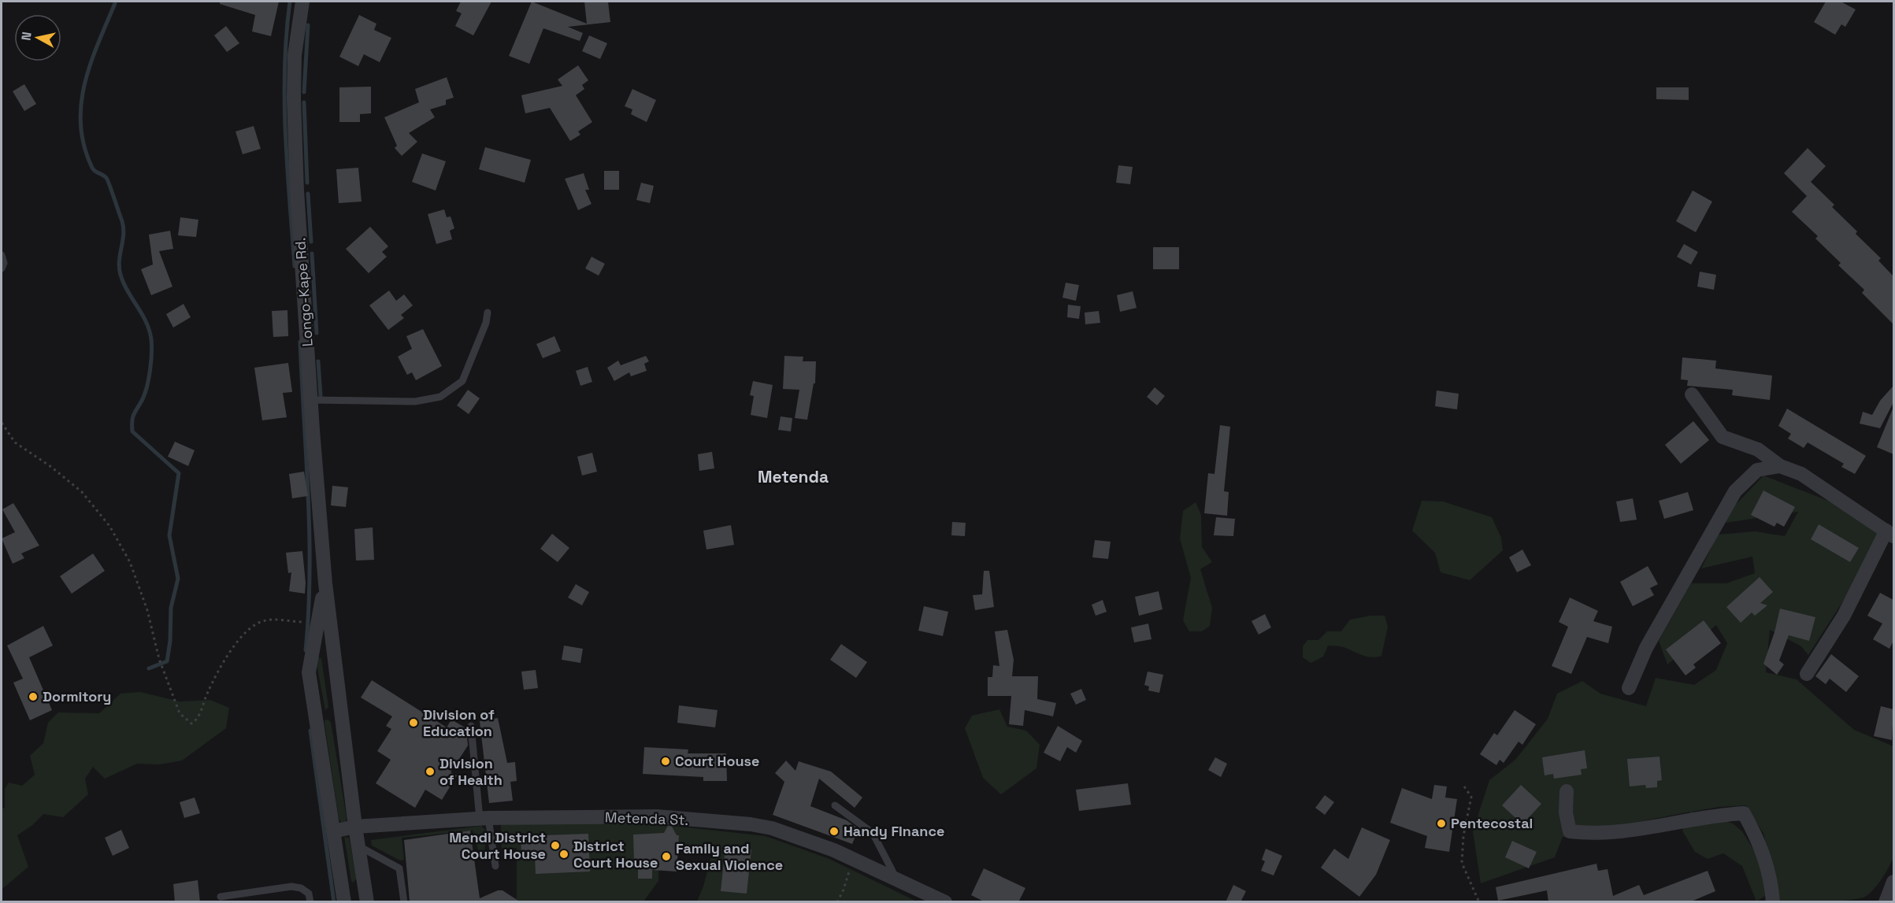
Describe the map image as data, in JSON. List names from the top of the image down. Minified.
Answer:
{"streets":{"street":["Longo-Kape Rd.","Metenda St."]},"districts":["Metenda"],"places":["Dormitory","Division of Education","Court House","Division of Health","Pentecostal","Handy FInance","Mendi District Court House","District Court House","Family and Sexual Violence"],"north":"left"}
